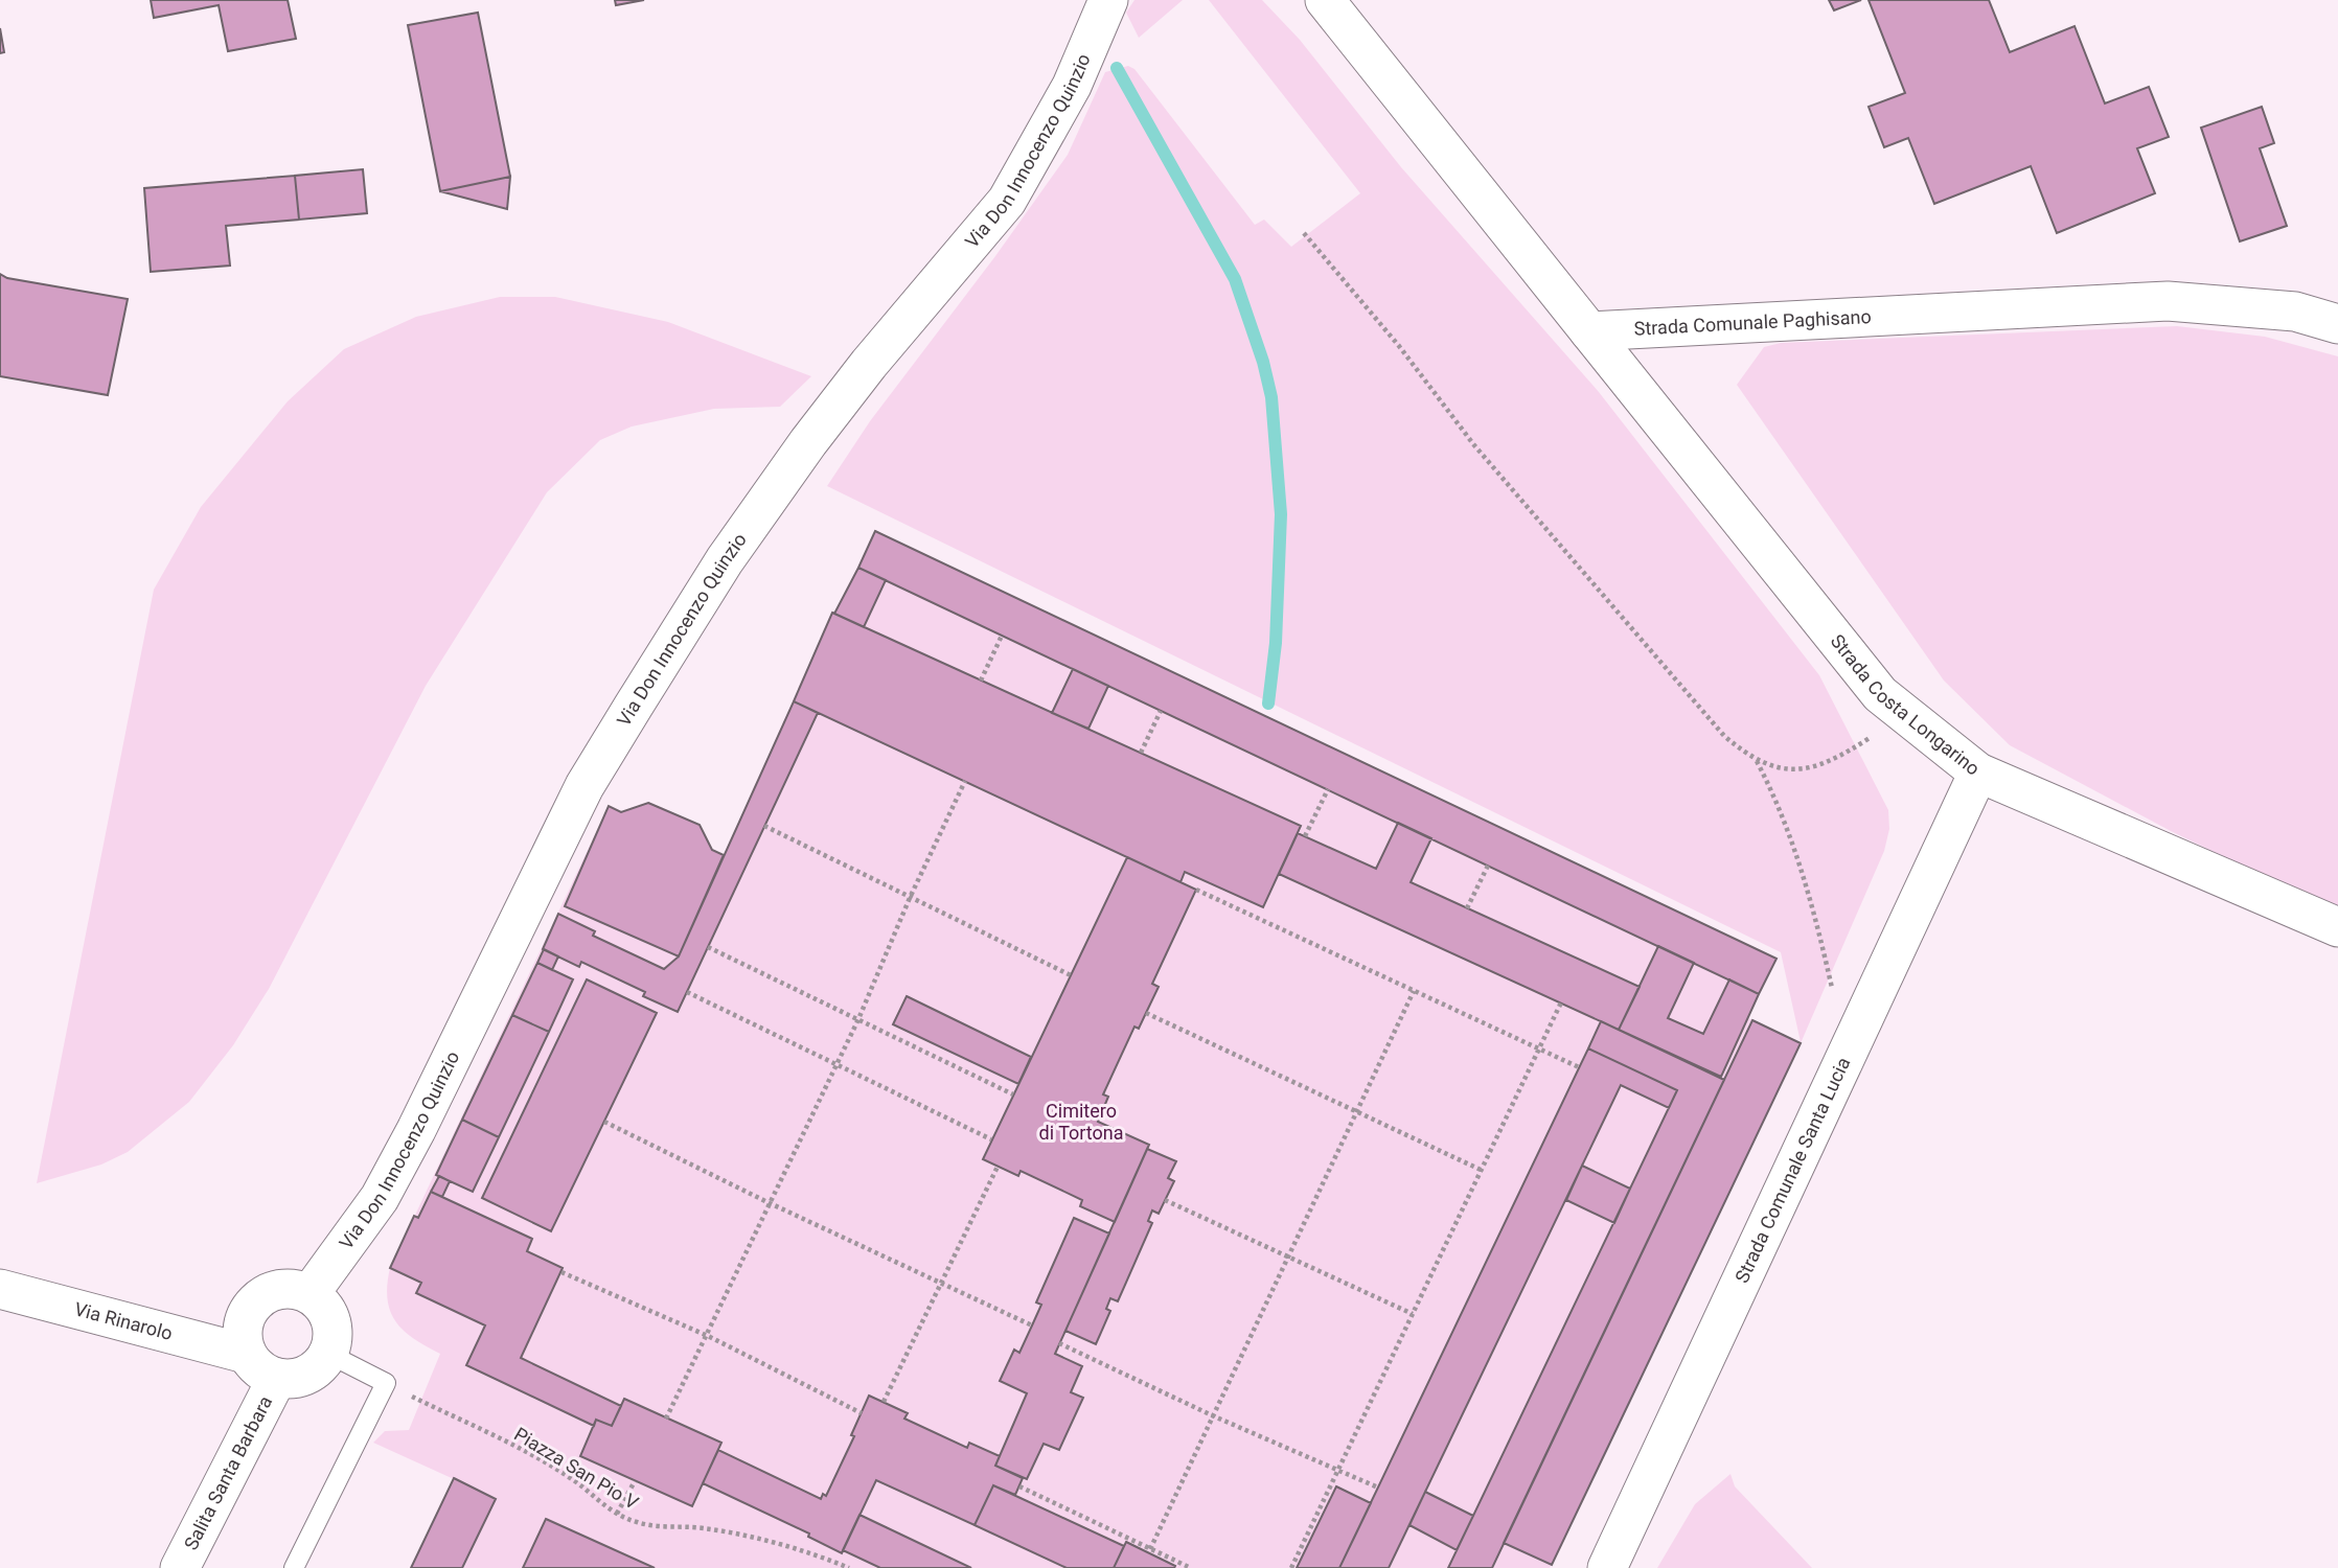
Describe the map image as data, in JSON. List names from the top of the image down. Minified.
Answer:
{"streets":{"street":["Via Don Innocenzo Quinzio","Strada Comunale Paghisano","Strada Costa Longarino","Strada Comunale Santa Lucia","Via Rinarolo","Salita Santa Barbara"],"path":["Piazza San Pio V"]},"crossings":[["Via Don Innocenzo Quinzio","Via Rinarolo"],["Via Don Innocenzo Quinzio","Salita Santa Barbara"],["Strada Comunale Paghisano","Strada Costa Longarino"],["Strada Costa Longarino","Strada Comunale Santa Lucia"],["Via Rinarolo","Salita Santa Barbara"]],"parks":["Cimitero di Tortona"]}
